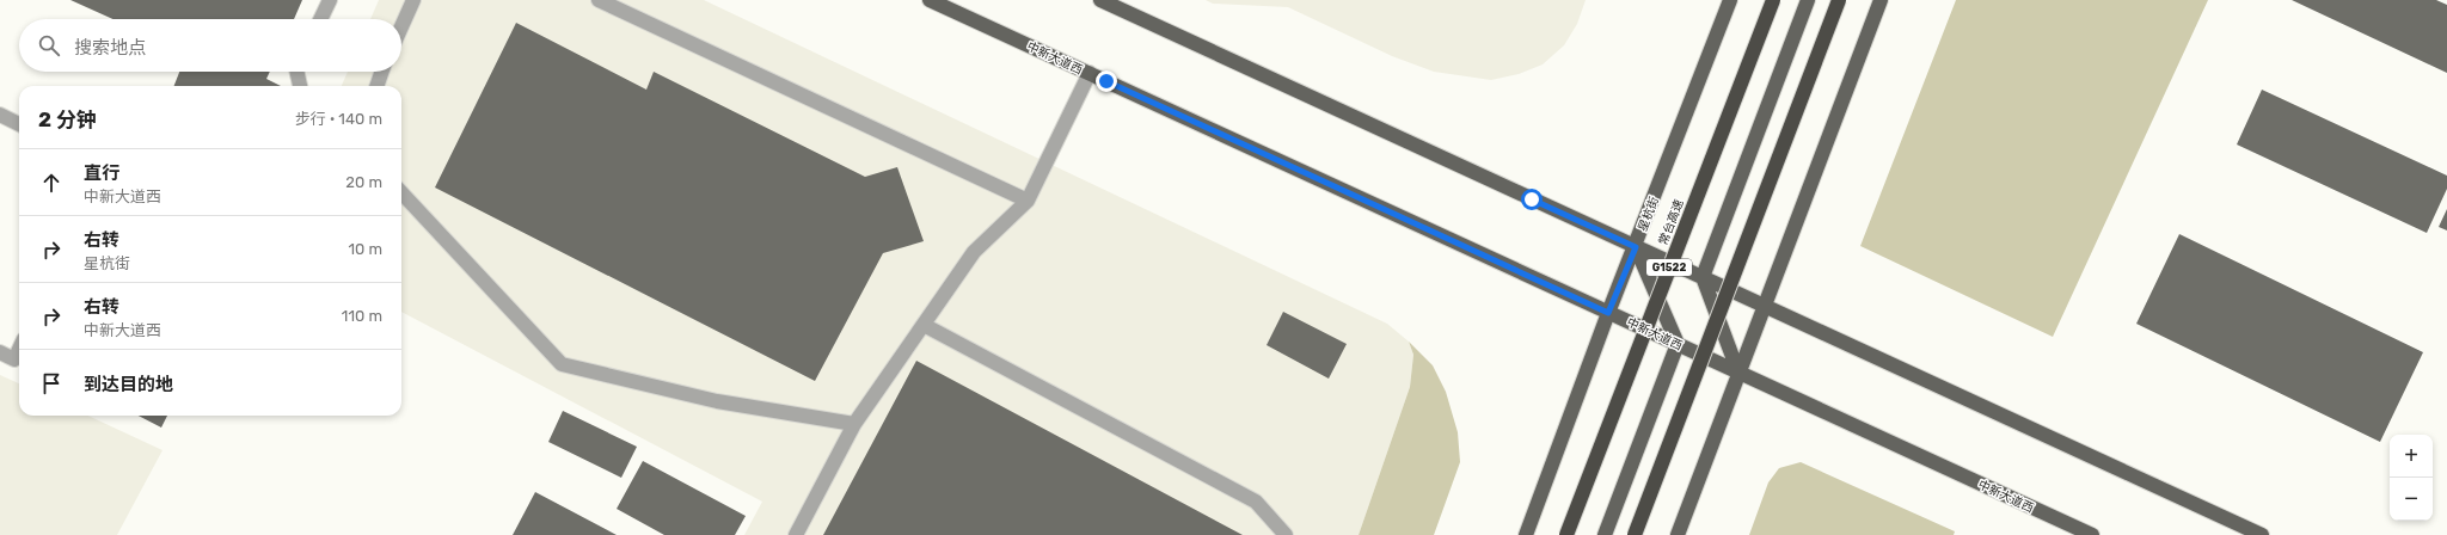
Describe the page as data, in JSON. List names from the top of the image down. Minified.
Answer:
{"streets":{"highway":["常台高速","G1522"],"main road":["中新大道西","星杭街"]},"crossings":[["中新大道西","星杭街"]],"page":{"search":"搜索地点","heading":["2 分钟","步行 · 140 m"],"list":[["直行","中新大道西","20 m"],["右转","星杭街","10 m"],["右转","中新大道西","110 m"],"到达目的地"],"map_buttons":["+","−"]}}
